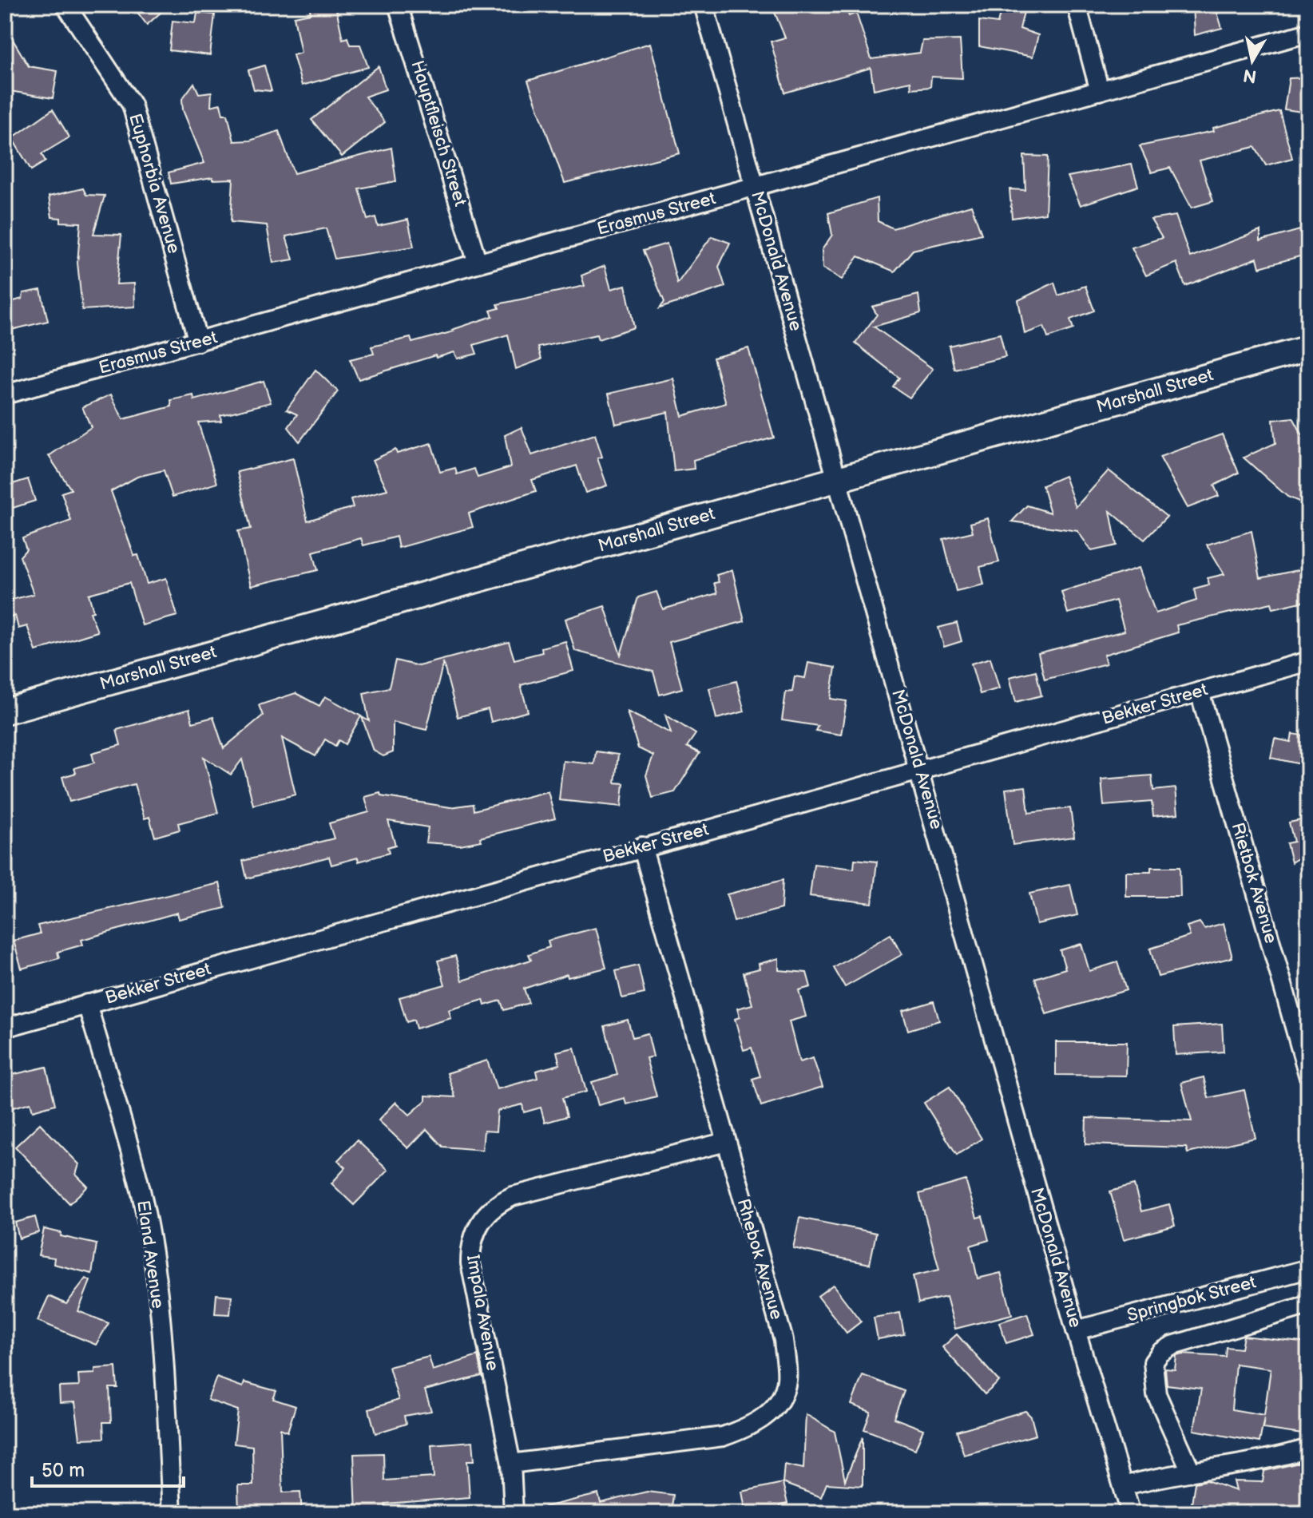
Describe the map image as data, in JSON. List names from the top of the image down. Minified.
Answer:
{"streets":{"street":["Hauptfleisch Street","Euphorbia Avenue","Erasmus Street","McDonald Avenue","Marshall Street","Bekker Street","Rietbok Avenue","Eland Avenue","Rhebok Avenue","Springbok Street","Impala Avenue"]},"crossings":[["Hauptfleisch Street","Erasmus Street"],["Euphorbia Avenue","Erasmus Street"],["Erasmus Street","McDonald Avenue"],["McDonald Avenue","Marshall Street"],["McDonald Avenue","Bekker Street"],["McDonald Avenue","Springbok Street"],["Bekker Street","Rietbok Avenue"],["Bekker Street","Eland Avenue"],["Bekker Street","Rhebok Avenue"],["Rhebok Avenue","Impala Avenue"]],"scale_bar":"50 m","north":"bottom"}
